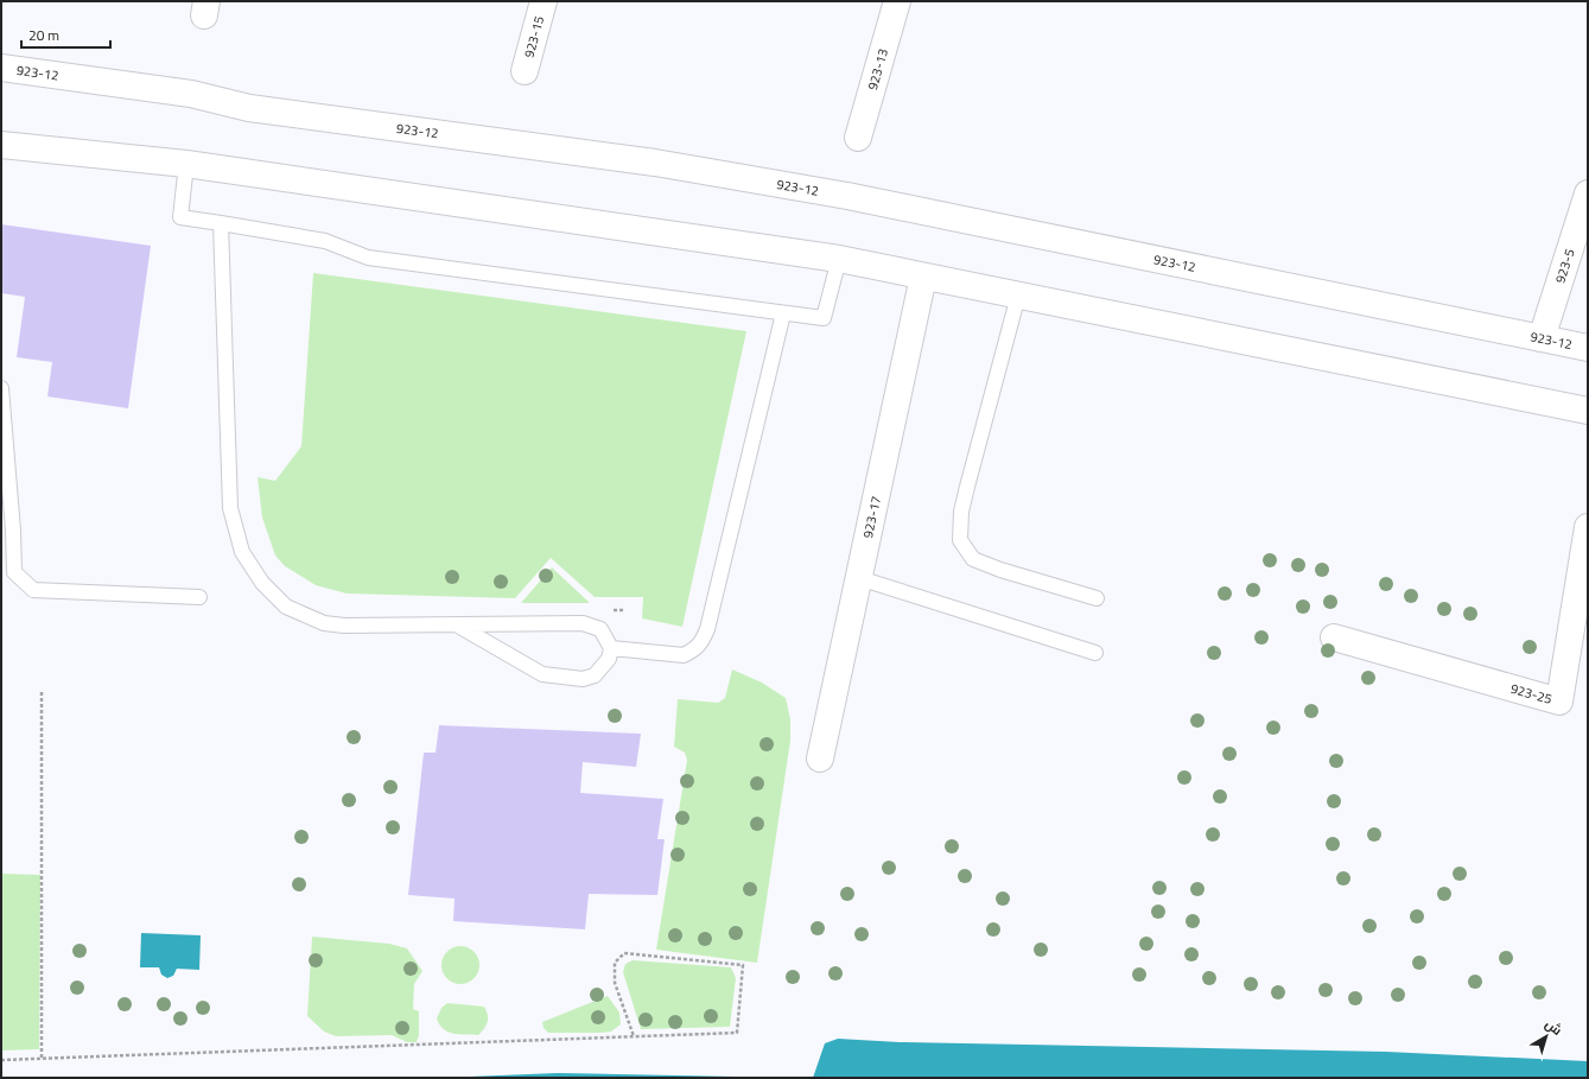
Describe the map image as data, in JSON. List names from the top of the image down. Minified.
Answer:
{"streets":{"street":["923-15","923-13","923-12","923-5","923-17","923-25"]},"crossings":[["923-12","923-5"]],"scale_bar":"20 m","north":"top right"}
